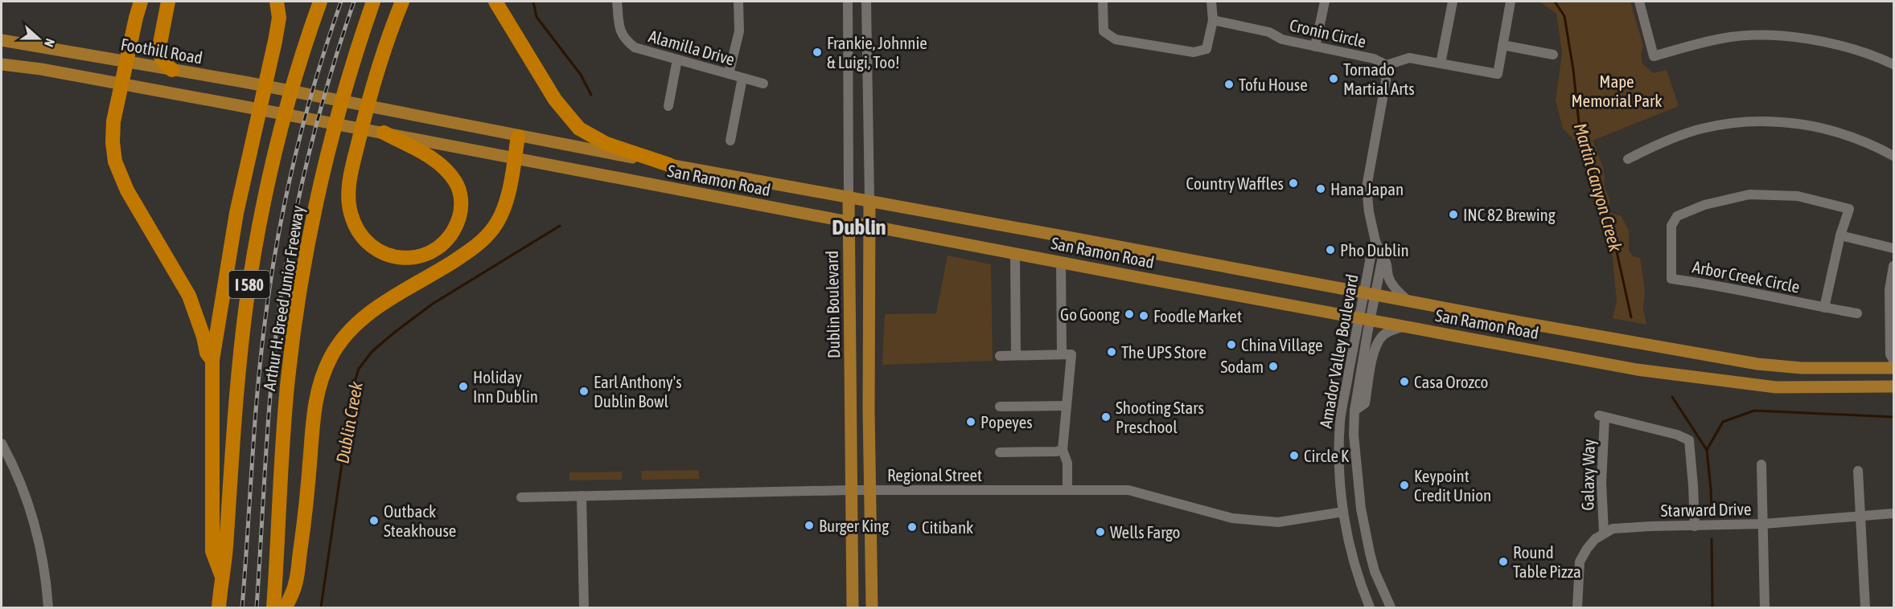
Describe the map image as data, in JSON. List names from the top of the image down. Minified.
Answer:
{"streets":{"highway":["I 580","Arthur H. Breed Junior Freeway"],"main road":["Foothill Road","San Ramon Road","Dublin Boulevard"],"street":["Cronin Circle","Alamilla Drive","Arbor Creek Circle","Amador Valley Boulevard","Regional Street","Galaxy Way","Starward Drive"]},"crossings":[["Cronin Circle","Amador Valley Boulevard"],["Foothill Road","San Ramon Road"],["San Ramon Road","Dublin Boulevard"],["San Ramon Road","Amador Valley Boulevard"],["Dublin Boulevard","Regional Street"],["Amador Valley Boulevard","Regional Street"],["Galaxy Way","Starward Drive"]],"districts":["Dublin"],"water":["Martin Canyon Creek","Dublin Creek"],"parks":["Mape Memorial Park"],"places":["Frankie, Johnnie & Luigi, Too!","Tornado Martial Arts","Tofu House","Country Waffles","Hana Japan","INC 82 Brewing","Pho Dublin","Go Goong","Foodle Market","China Village","The UPS Store","Sodam","Casa Orozco","Holiday Inn Dublin","Earl Anthony's Dublin Bowl","Shooting Stars Preschool","Popeyes","Circle K","Keypoint Credit Union","Outback Steakhouse","Burger King","Citibank","Wells Fargo","Round Table Pizza"],"north":"right"}
